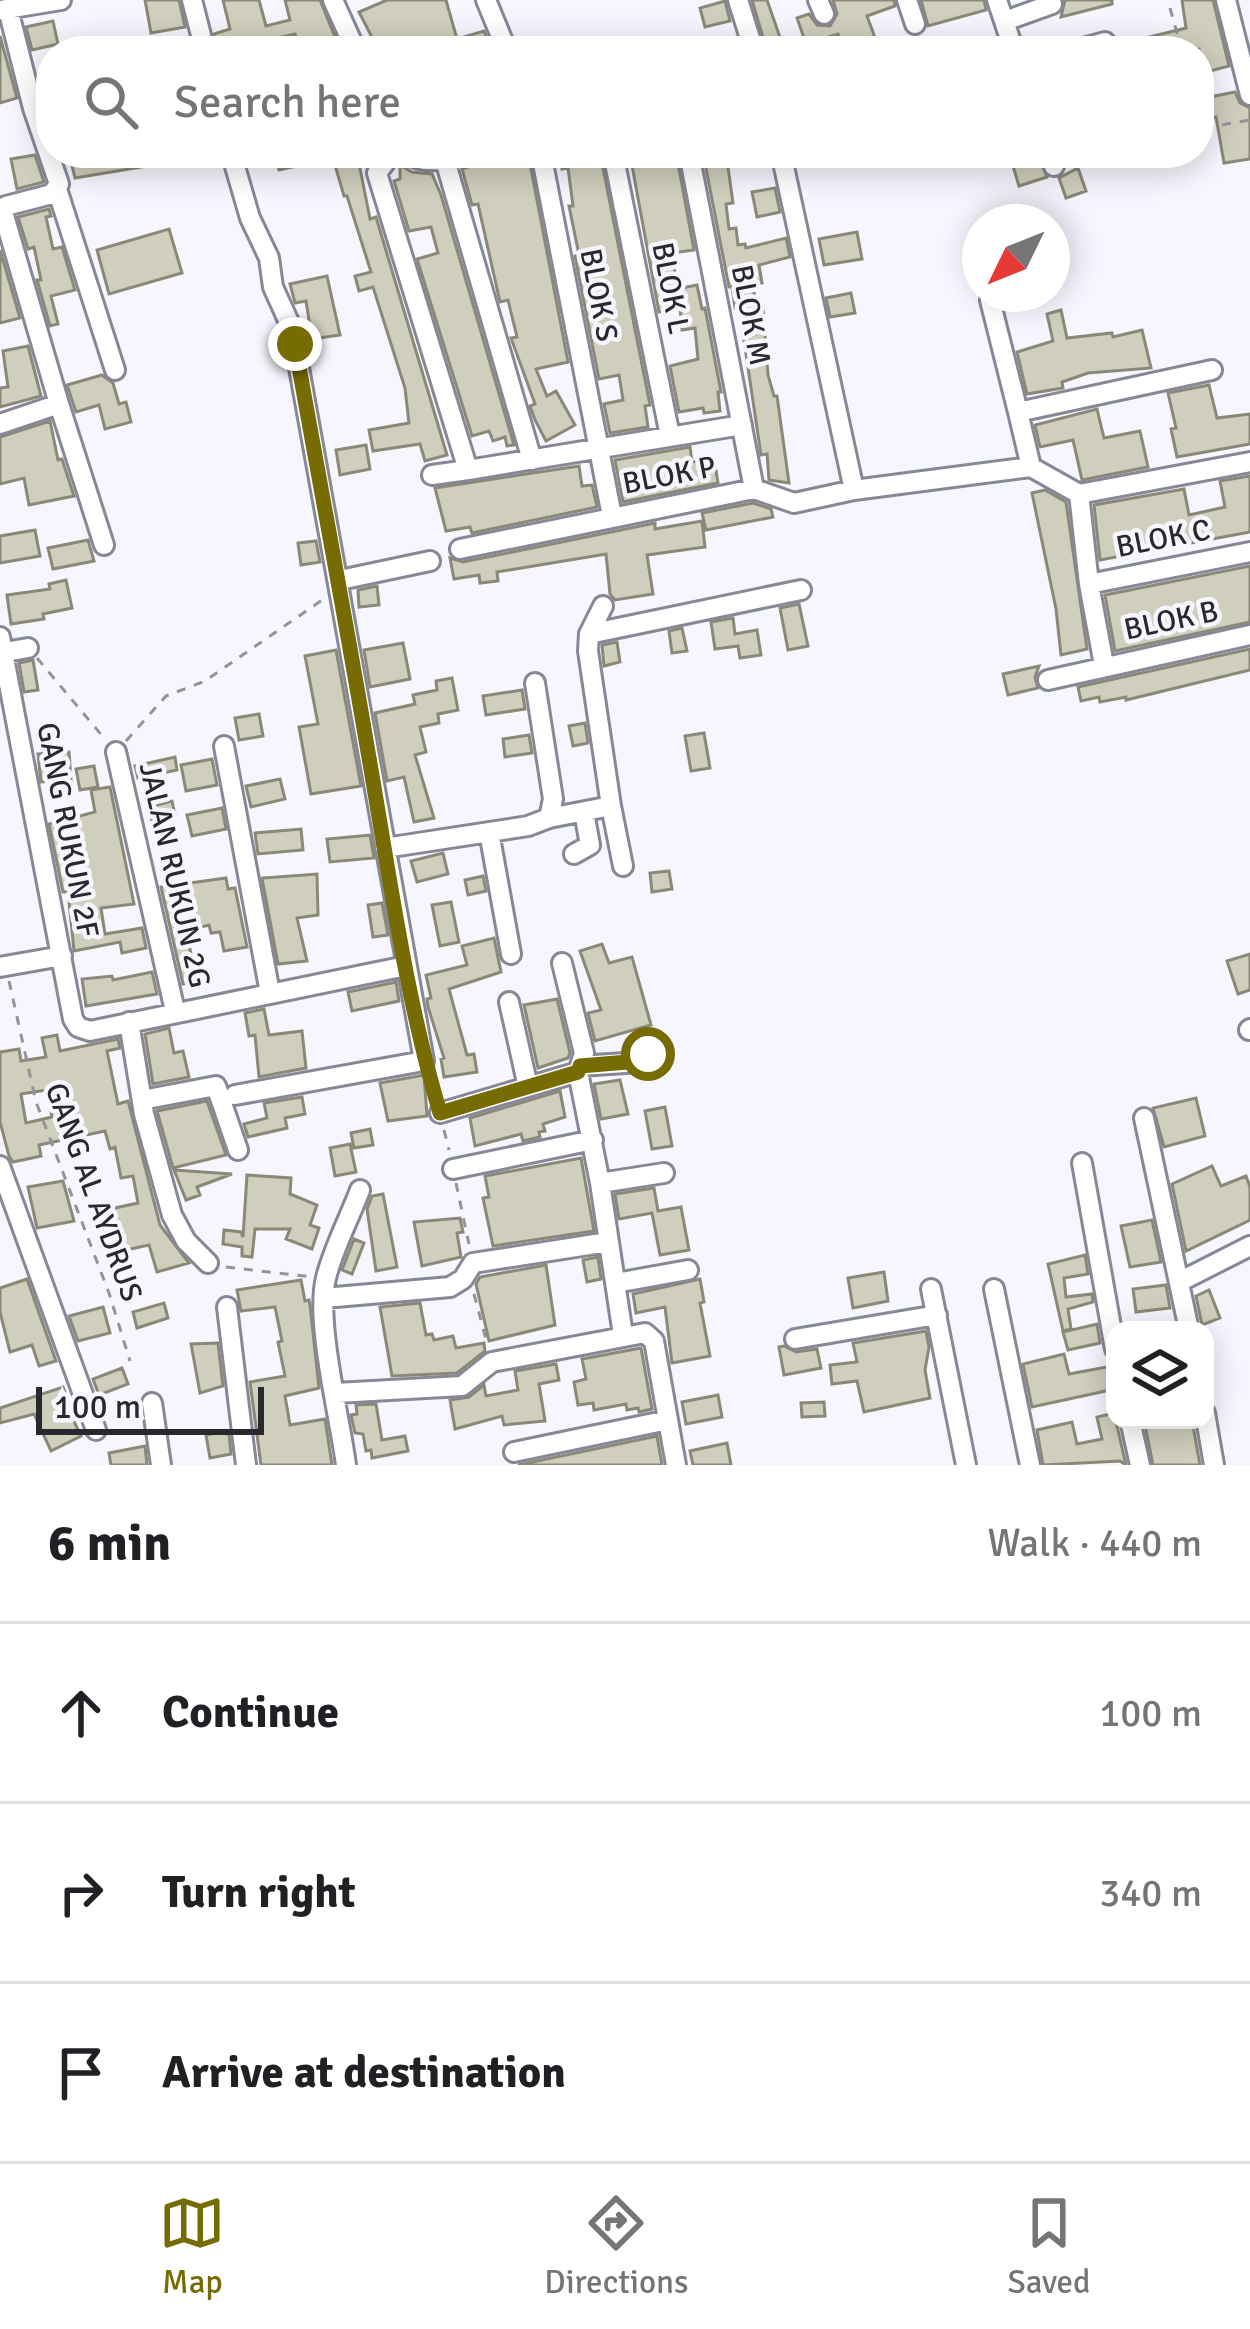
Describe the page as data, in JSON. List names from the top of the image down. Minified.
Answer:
{"streets":{"street":["BLOK L","BLOK S","BLOK M","BLOK P","BLOK C","BLOK B","GANG RUKUN 2F","JALAN RUKUN 2G"],"path":["GANG AL AYDRUS"]},"crossings":[["BLOK S","BLOK P"],["BLOK M","BLOK P"]],"scale_bar":"100 m","north":"bottom left","page":{"search":"Search here","scale":"100 m","heading":["6 min","Walk · 440 m"],"list":[["Continue","100 m"],["Turn right","340 m"],"Arrive at destination"],"nav":["Map","Directions","Saved"]}}
